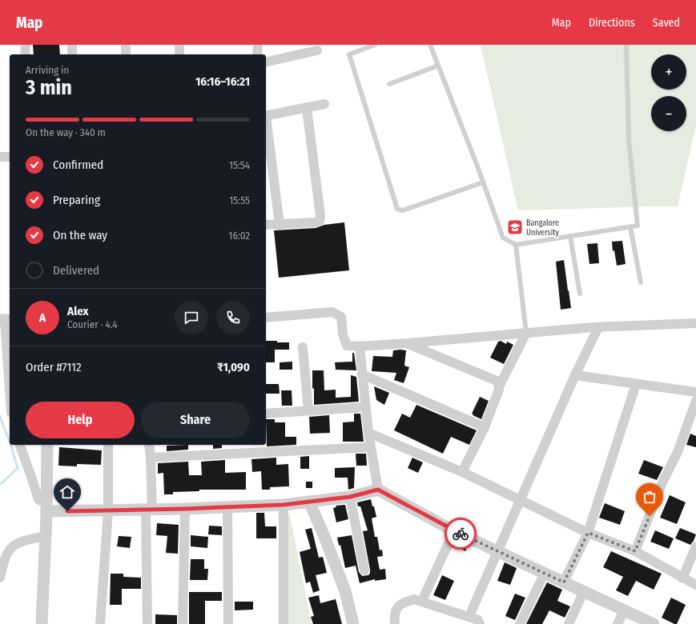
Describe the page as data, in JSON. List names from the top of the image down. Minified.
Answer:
{"places":{"school or university":["Bangalore University"]},"page":{"header":"Map","nav":["Map","Directions","Saved"],"map_buttons":["+","−"],"heading":["3 min","Arriving in","16:16–16:21"],"panel":["Alex","Courier · 4.4","Order #7112","₹1,090"],"bar":"On the way · 340 m","list":[["Confirmed","15:54"],["Preparing","15:55"],["On the way","16:02"],"Delivered"],"round":"A","buttons":["Help","Share"]}}
